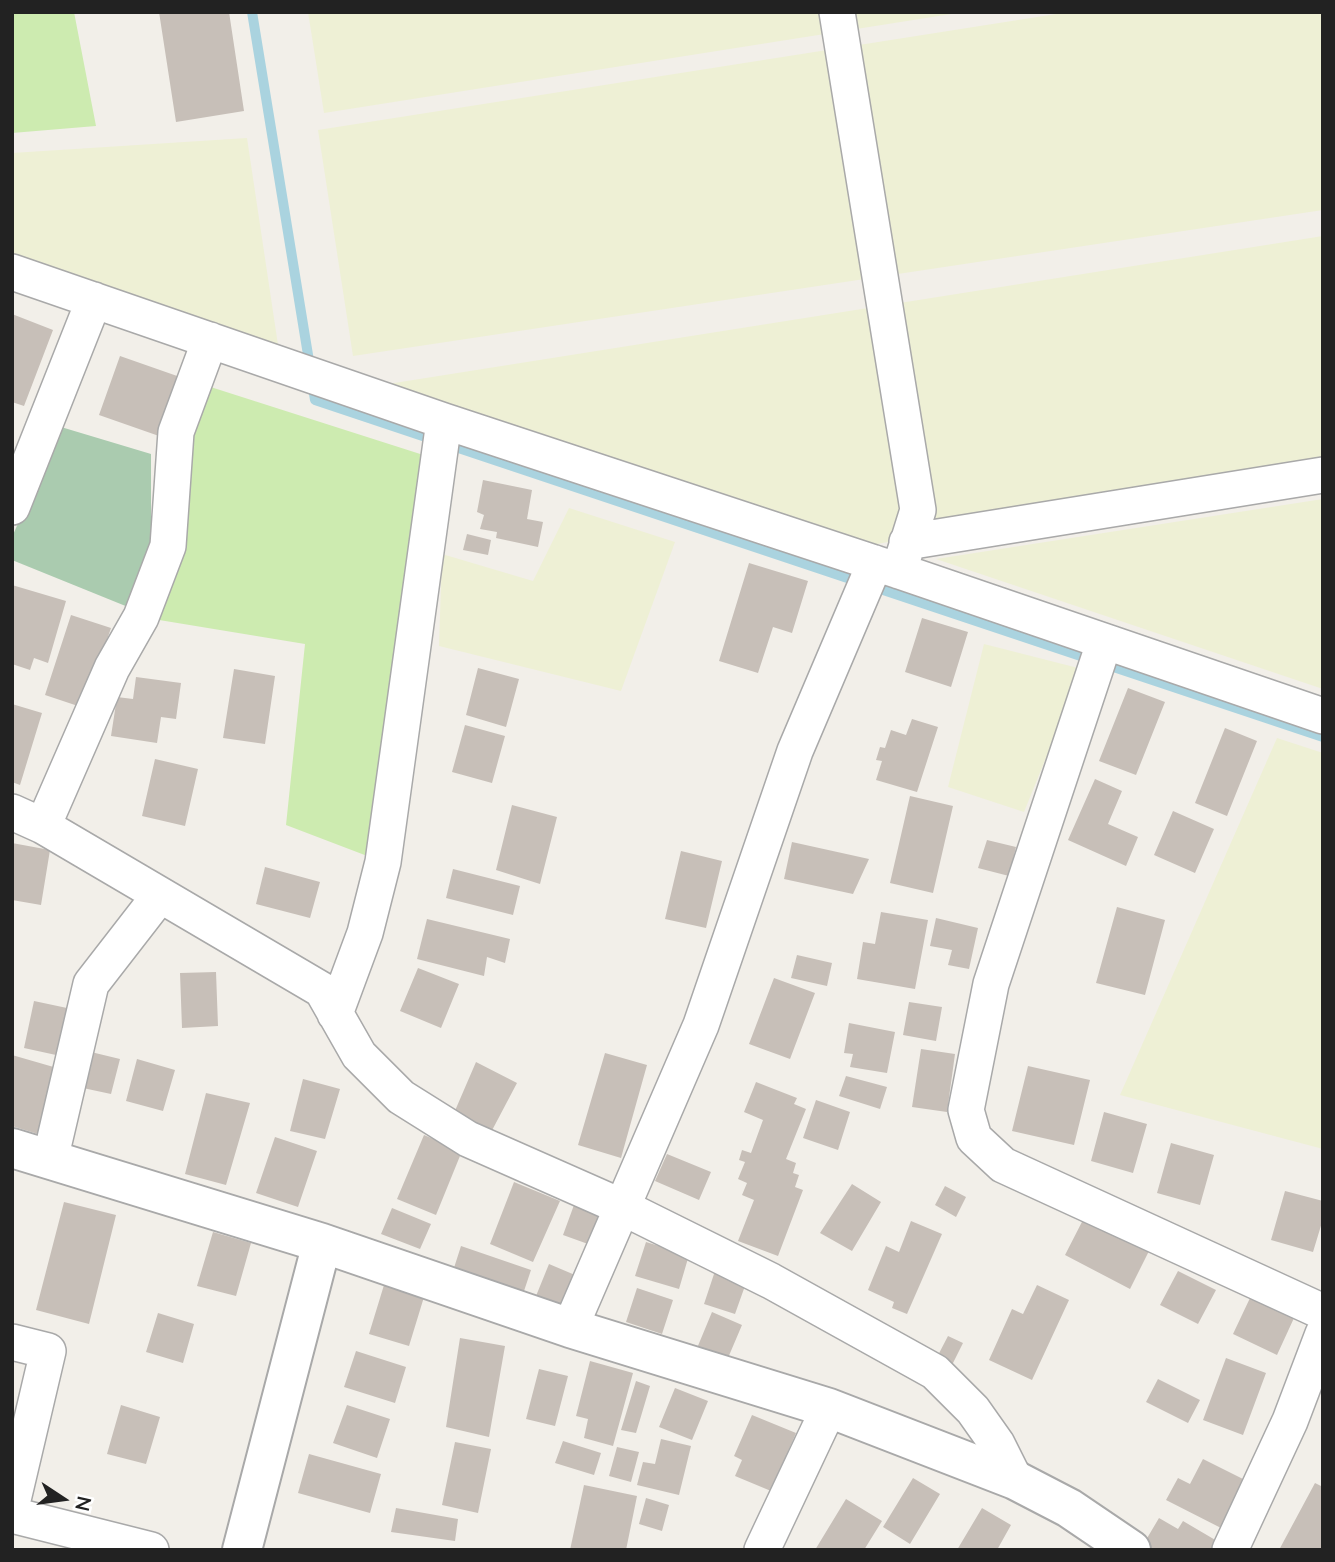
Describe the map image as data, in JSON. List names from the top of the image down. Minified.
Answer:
{"north":"right"}
